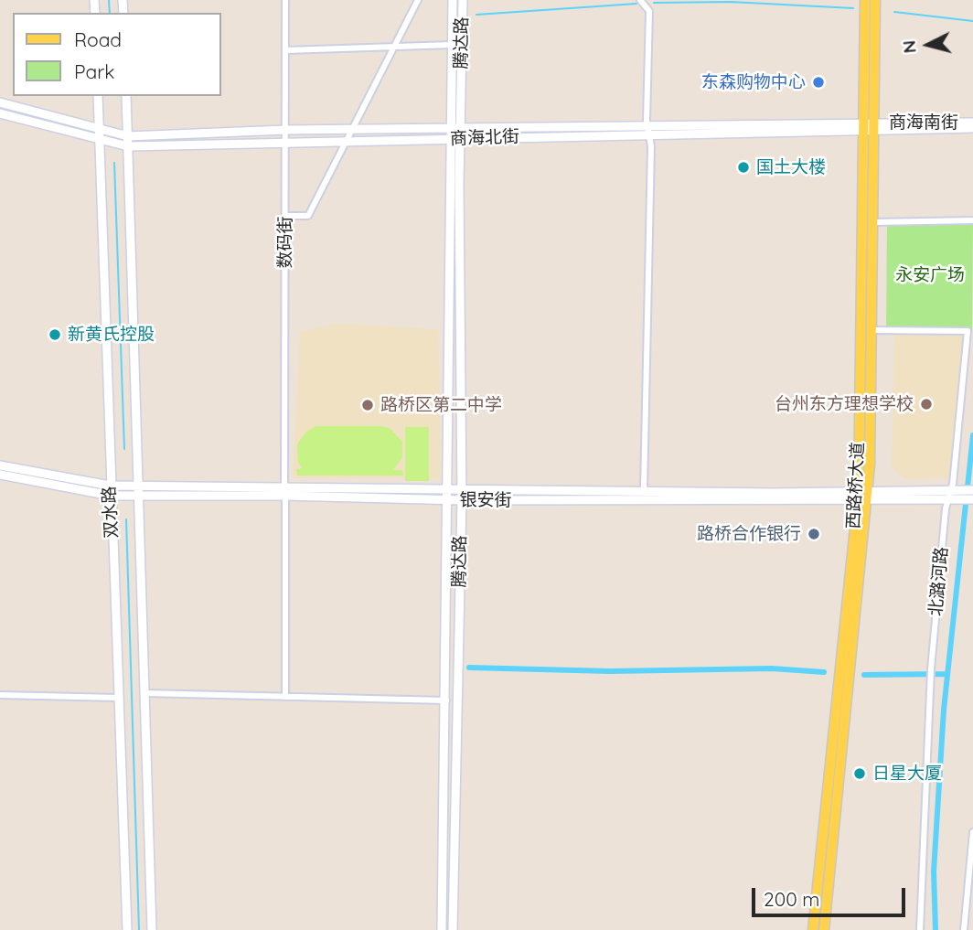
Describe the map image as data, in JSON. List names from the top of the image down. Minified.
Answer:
{"streets":{"main road":["腾达路","商海南街","商海北街","西路桥大道","银安街","双水路"],"street":["数码街","北潞河路"]},"crossings":[["腾达路","商海北街"],["腾达路","银安街"],["商海南街","商海北街"],["商海南街","西路桥大道"],["商海北街","数码街"],["商海北街","西路桥大道"],["商海北街","双水路"],["数码街","银安街"],["西路桥大道","银安街"],["西路桥大道","北潞河路"],["银安街","双水路"],["银安街","北潞河路"]],"parks":["永安广场"],"places":["东森购物中心","国土大楼","新黄氏控股","台州东方理想学校","路桥区第二中学","路桥合作银行","日星大厦"],"legend":["Road","Park"],"scale_bar":"200 m","north":"left"}
